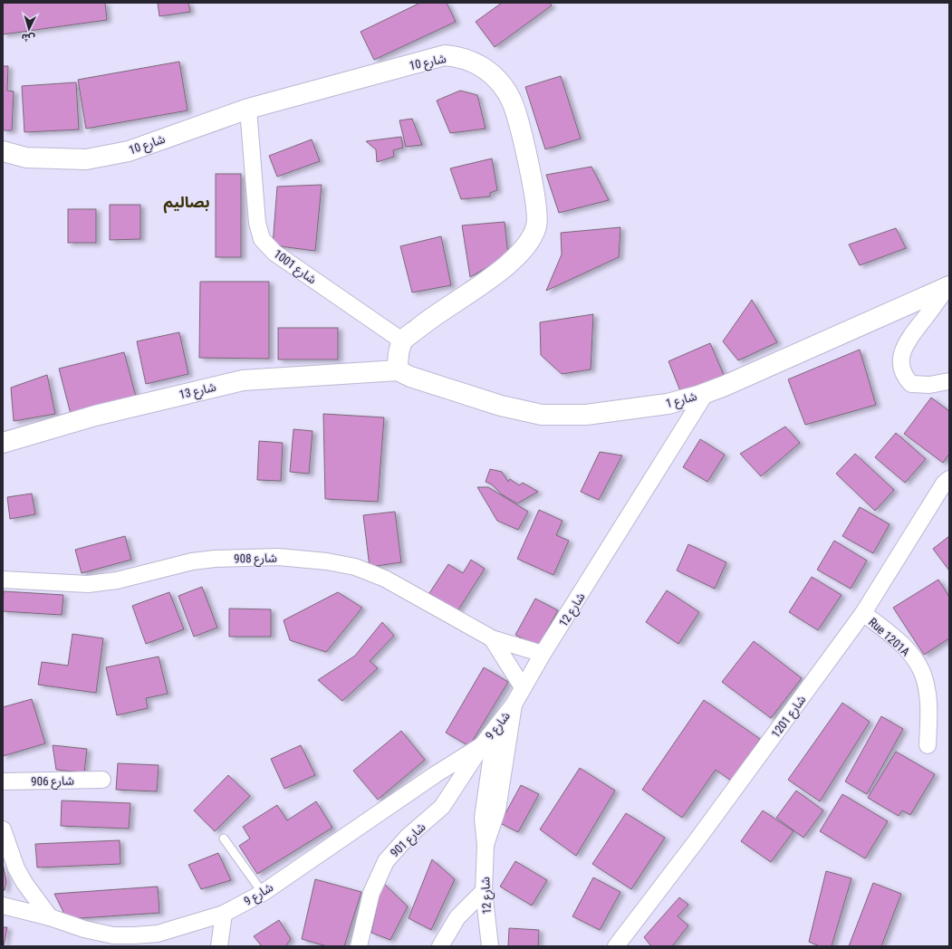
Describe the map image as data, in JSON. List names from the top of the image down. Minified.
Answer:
{"streets":{"main road":["شارع 10","شارع 13","شارع 1"],"street":["شارع 1001","شارع 908","شارع 12","Rue 1201A","شارع 1201","شارع 9","شارع 906","شارع 901"]},"crossings":[["شارع 10","شارع 1001"],["شارع 10","شارع 13"],["شارع 10","شارع 1"],["شارع 13","شارع 1"],["شارع 1","شارع 12"],["شارع 908","شارع 12"],["شارع 12","شارع 9"],["Rue 1201A","شارع 1201"],["شارع 9","شارع 901"]],"districts":["بصاليم"],"north":"bottom"}
